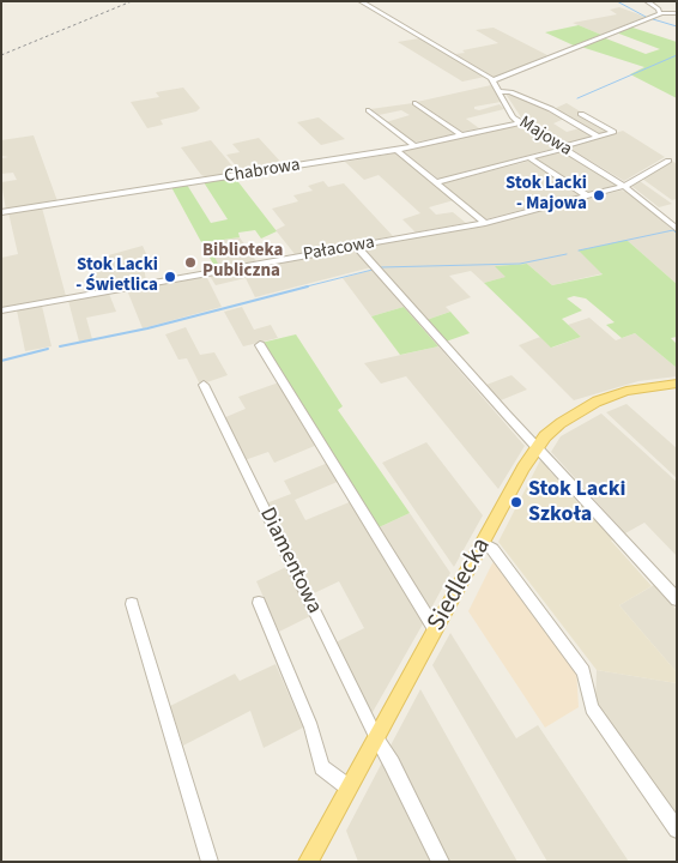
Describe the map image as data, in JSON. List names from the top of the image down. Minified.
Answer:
{"streets":{"main road":["Siedlecka"],"street":["Majowa","Chabrowa","Pałacowa","Diamentowa"]},"crossings":[["Majowa","Chabrowa"],["Majowa","Pałacowa"],["Diamentowa","Siedlecka"]],"places":["Stok Lacki - Majowa","Biblioteka Publiczna","Stok Lacki - Świetlica","Stok Lacki Szkoła"]}
